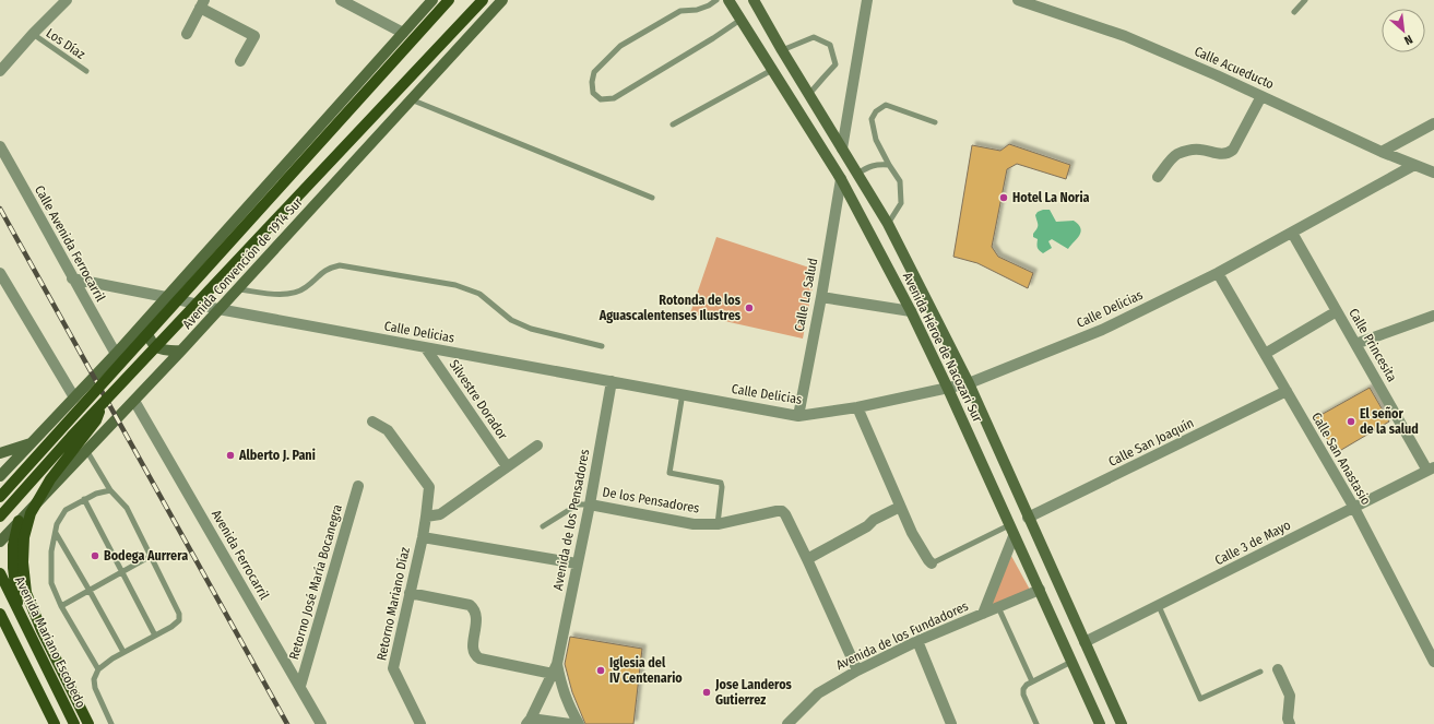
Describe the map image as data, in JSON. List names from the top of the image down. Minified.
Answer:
{"streets":{"main road":["Avenida Convención de 1914 Sur","Avenida Héroe de Nacozari Sur","Avenida Mariano Escobedo"],"street":["Calle Acueducto","Calle Avenida Ferrocarril","Calle La Salud","Calle Delicias","Calle Princesita","Silvestre Dorador","Calle San Joaquín","Calle San Anastasio","De los Pensadores","Avenida de los Pensadores","Calle 3 de Mayo","Avenida Ferrocarril","Retorno José María Bocanegra","Retorno Mariano Díaz","Avenida de los Fundadores"],"lane":["Los Díaz"]},"crossings":[["Calle Acueducto","Calle Delicias"],["Calle Avenida Ferrocarril","Calle Delicias"],["Avenida Convención de 1914 Sur","Calle Delicias"],["Avenida Convención de 1914 Sur","Avenida Ferrocarril"],["Calle La Salud","Calle Delicias"],["Calle La Salud","Avenida Héroe de Nacozari Sur"],["Calle Delicias","Calle Princesita"],["Calle Delicias","Avenida Héroe de Nacozari Sur"],["Calle Delicias","Silvestre Dorador"],["Calle Delicias","Calle San Anastasio"],["Calle Delicias","Avenida de los Pensadores"],["Calle Princesita","Calle 3 de Mayo"],["Avenida Héroe de Nacozari Sur","Calle San Joaquín"],["Avenida Héroe de Nacozari Sur","Calle 3 de Mayo"],["Avenida Héroe de Nacozari Sur","Avenida de los Fundadores"],["Calle San Joaquín","Calle San Anastasio"],["Calle San Anastasio","Calle 3 de Mayo"],["De los Pensadores","Avenida de los Pensadores"],["Avenida Ferrocarril","Retorno José María Bocanegra"]],"places":["Hotel La Noria","Rotonda de los Aguascalentenses Ilustres","El señor de la salud","Alberto J. Pani","Bodega Aurrera","Iglesia del IV Centenario","Jose Landeros Gutierrez"],"north":"bottom right"}
